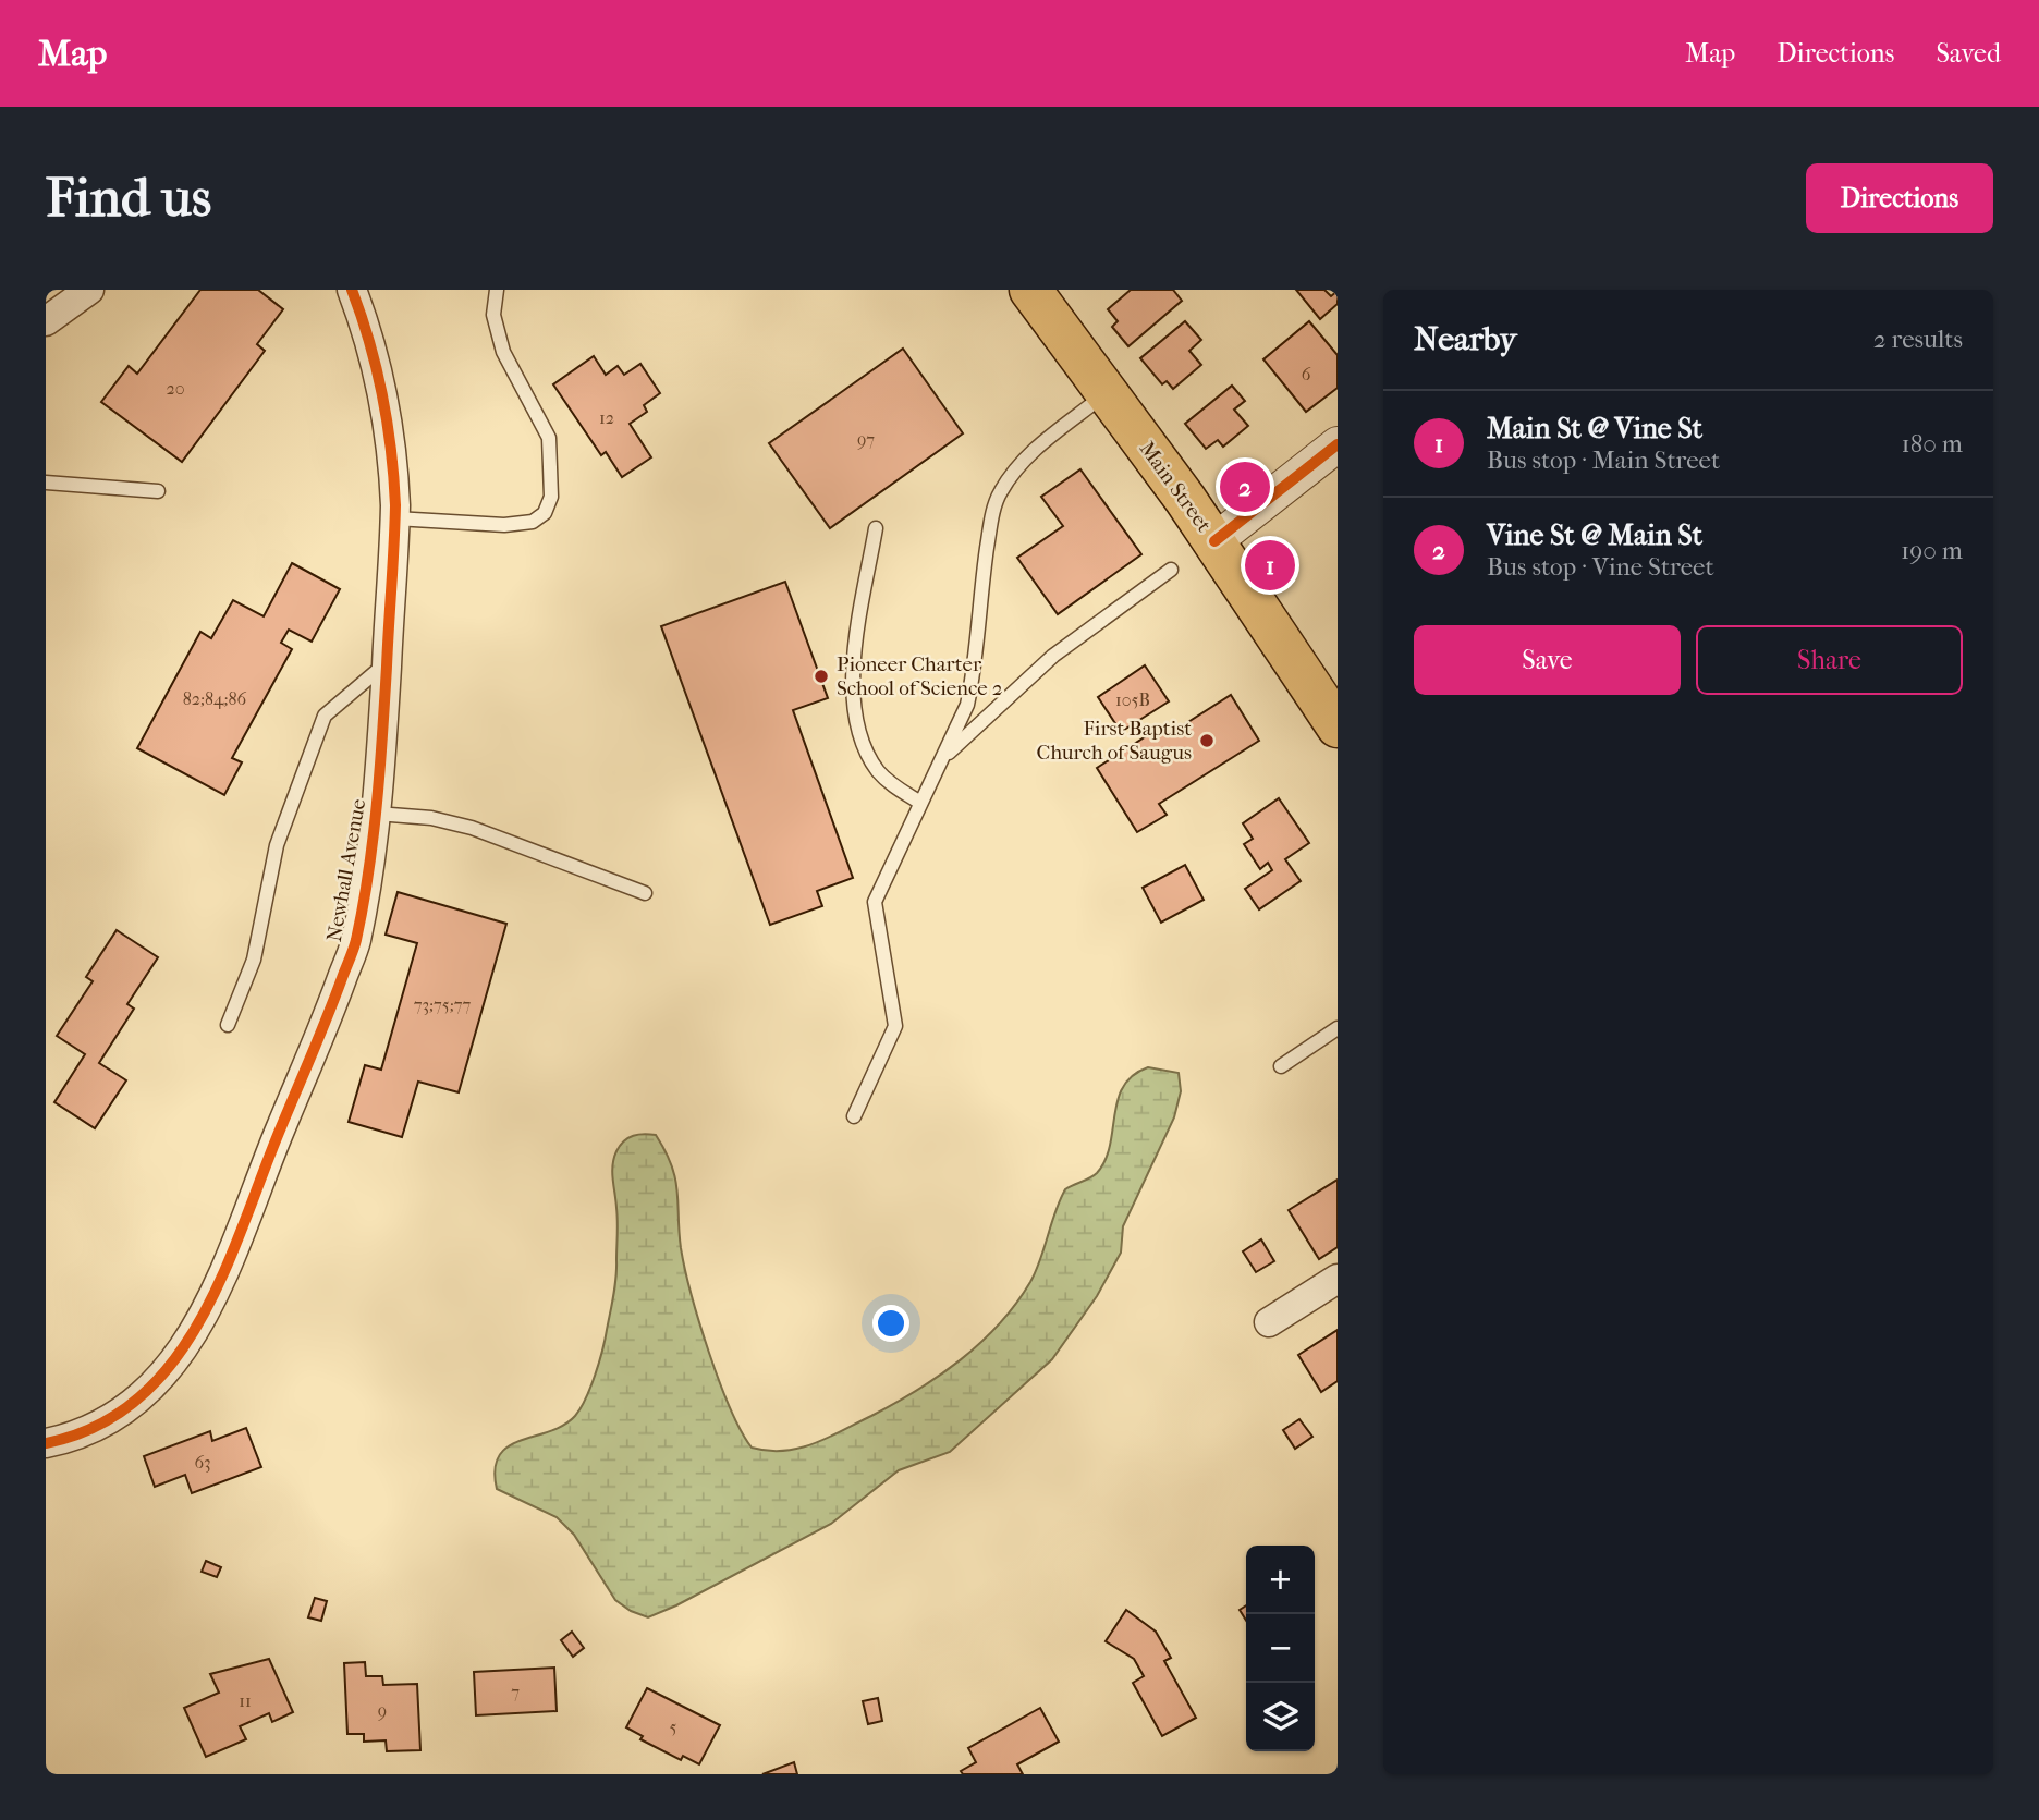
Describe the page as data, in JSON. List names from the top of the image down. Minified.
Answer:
{"streets":{"main road":["Main Street"],"street":["Newhall Avenue"]},"places":["Pioneer Charter School of Science 2","First Baptist Church of Saugus"],"house_numbers":["6","20","12","97","82;84;86","105B","73;75;77","63","7","11","9","5"],"page":{"header":"Map","nav":["Map","Directions","Saved"],"buttons":["Directions",["Save","Share"]],"title":"Find us","heading":["Nearby","2 results"],"list":[{"mark":"1","name":"Main St @ Vine St","note":"Bus stop · Main Street","value":"180 m"},{"mark":"2","name":"Vine St @ Main St","note":"Bus stop · Vine Street","value":"190 m"}],"pins":["2","1"],"map_buttons":["+","−"]}}
